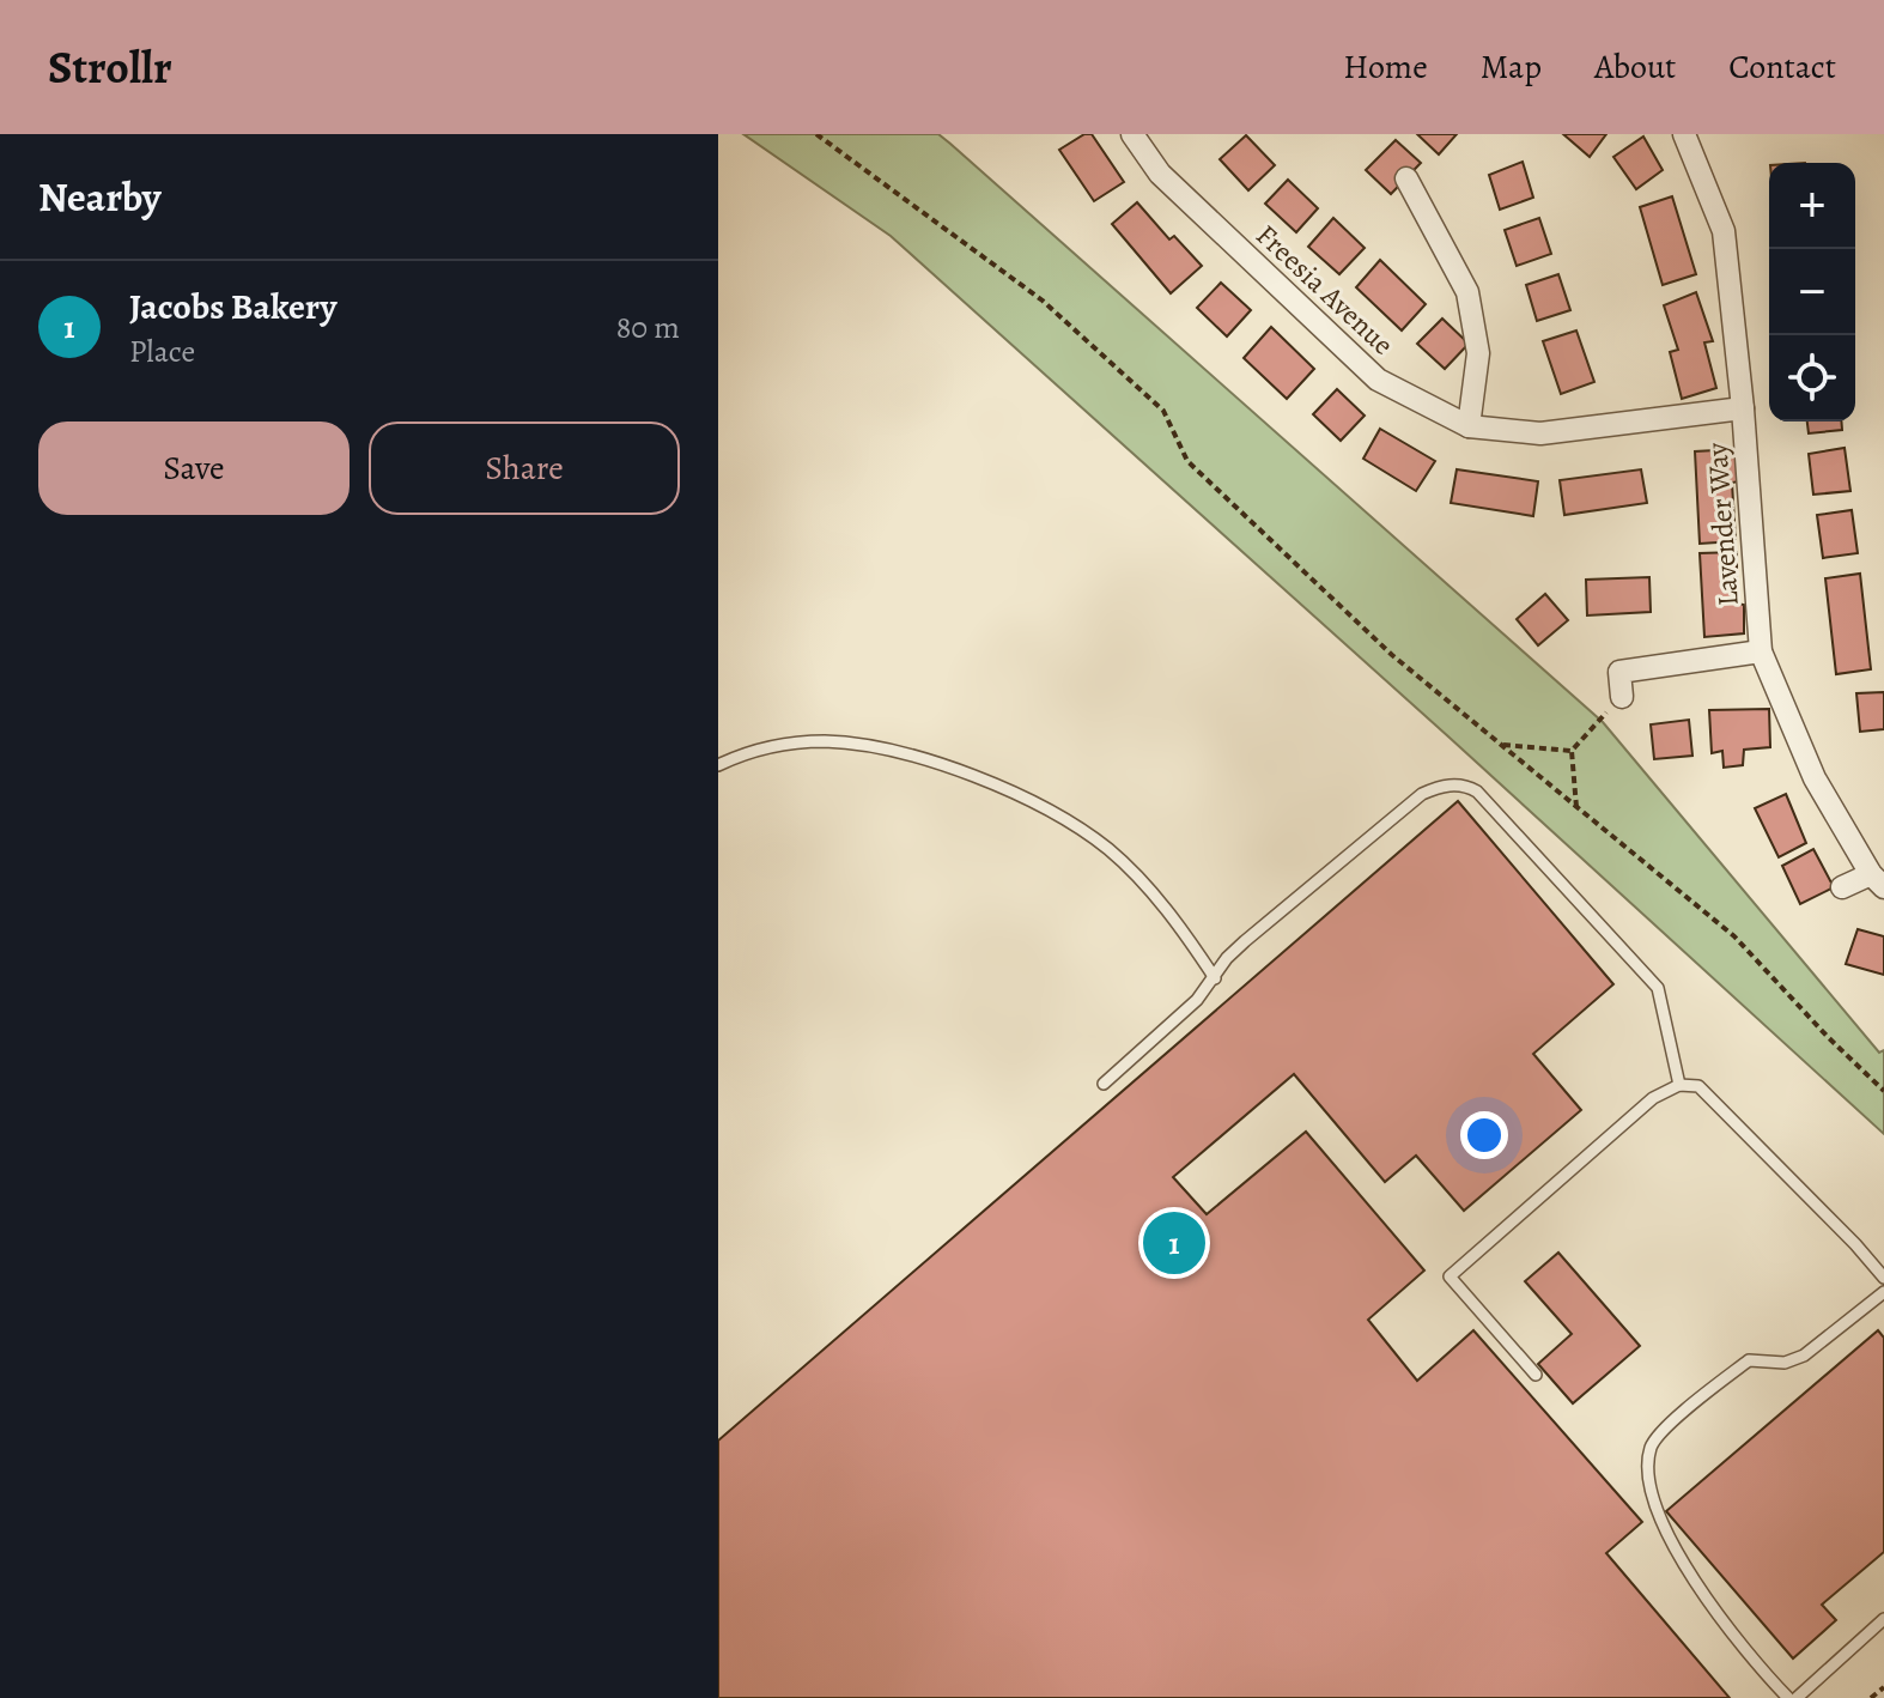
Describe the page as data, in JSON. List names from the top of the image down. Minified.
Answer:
{"streets":{"street":["Freesia Avenue","Lavender Way"]},"crossings":[["Freesia Avenue","Lavender Way"]],"page":{"header":"Strollr","nav":["Home","Map","About","Contact"],"heading":"Nearby","map_buttons":["+","−"],"list":[{"mark":"1","name":"Jacobs Bakery","note":"Place","value":"80 m"}],"buttons":["Save","Share"],"pins":"1"}}
